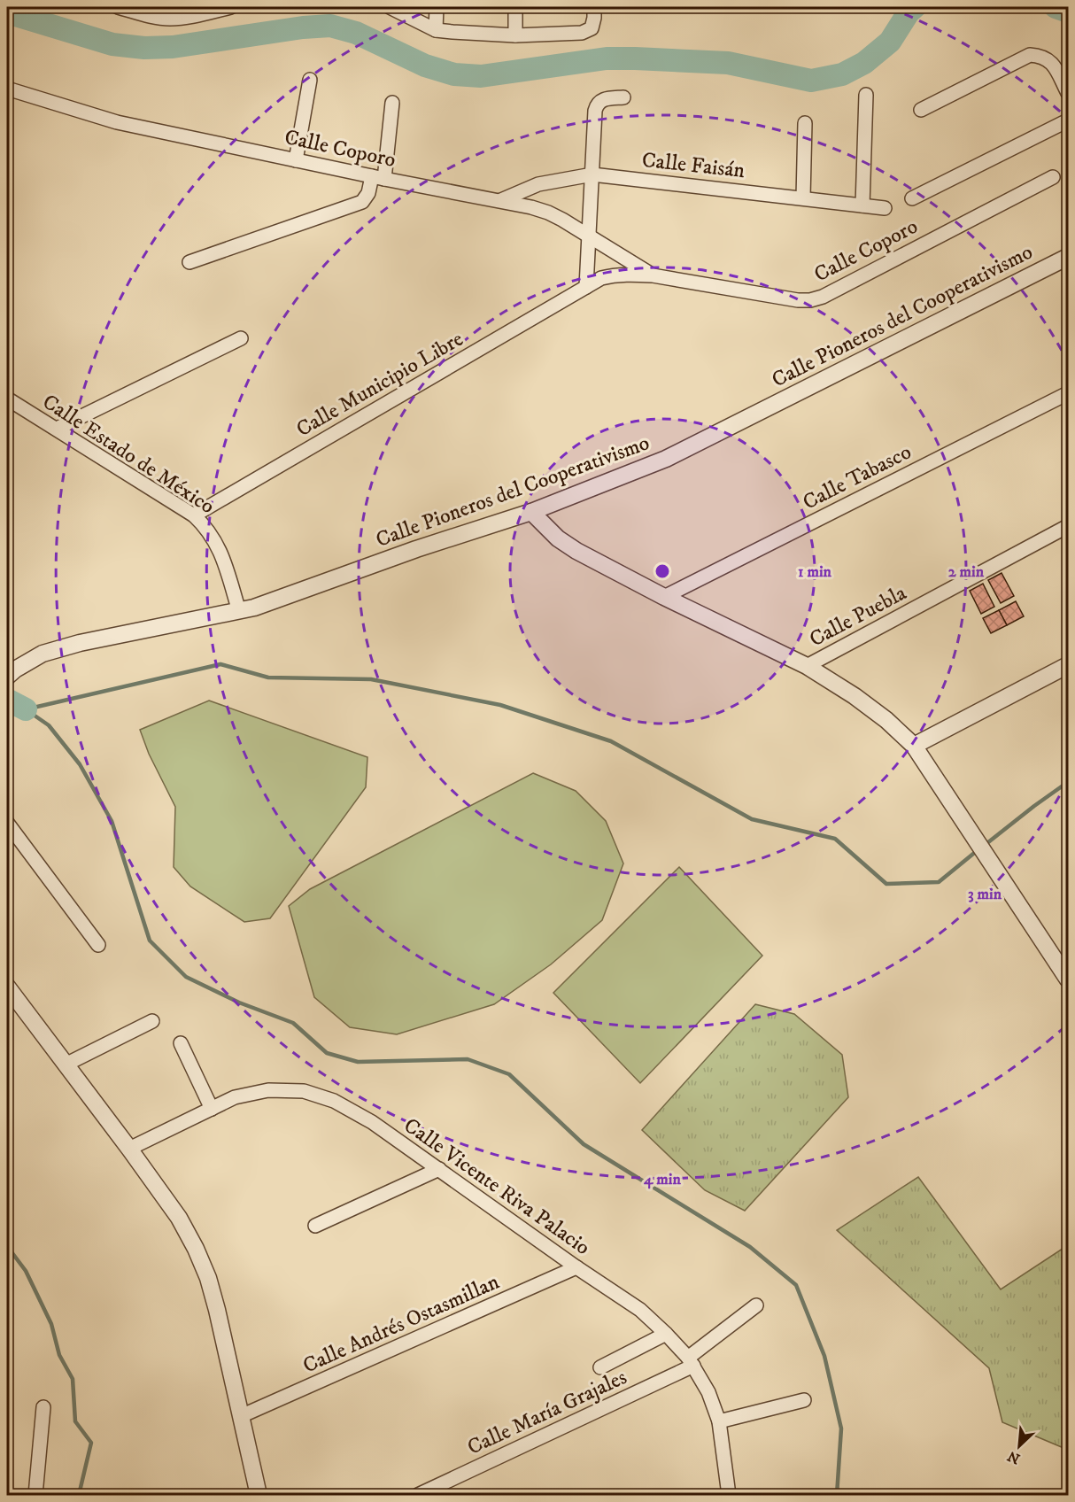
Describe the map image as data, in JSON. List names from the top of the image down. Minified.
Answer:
{"streets":{"street":["Calle Coporo","Calle Faisán","Calle Pioneros del Cooperativismo","Calle Municipio Libre","Calle Estado de México","Calle Tabasco","Calle Puebla","Calle Vicente Riva Palacio","Calle Andrés Ostasmillan","Calle María Grajales"]},"crossings":[["Calle Coporo","Calle Faisán"],["Calle Coporo","Calle Municipio Libre"],["Calle Pioneros del Cooperativismo","Calle Estado de México"],["Calle Municipio Libre","Calle Estado de México"],["Calle Vicente Riva Palacio","Calle Andrés Ostasmillan"],["Calle Vicente Riva Palacio","Calle María Grajales"]],"north":"bottom left","rings":["1 min","2 min","3 min","4 min"]}
